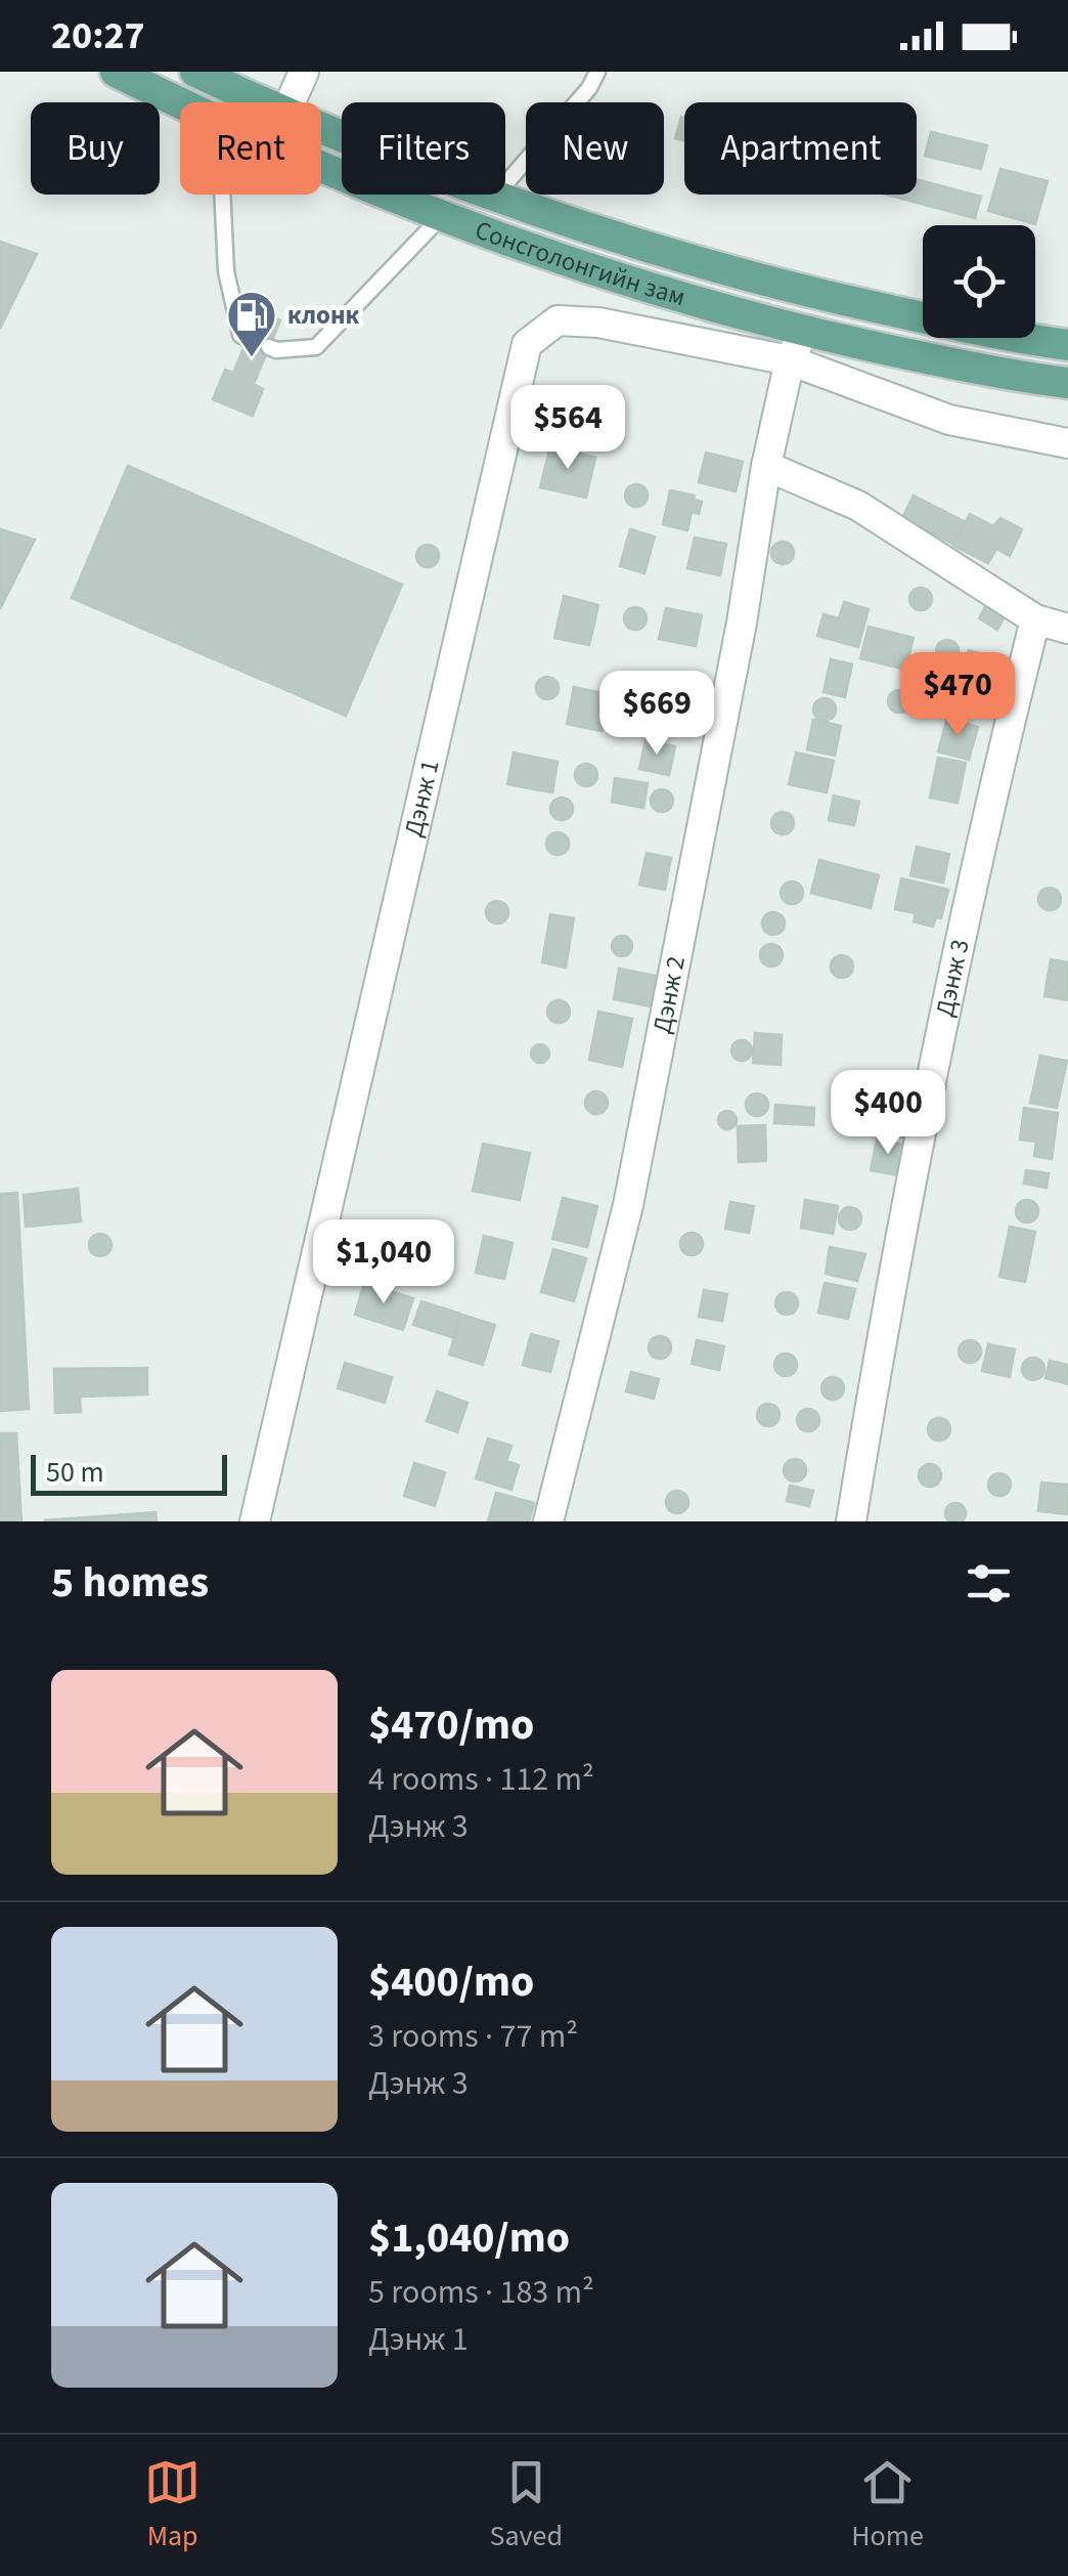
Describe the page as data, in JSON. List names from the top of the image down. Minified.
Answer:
{"streets":{"main road":["Сонсголонгийн зам"],"street":["Дэнж 1","Дэнж 3","Дэнж 2"]},"crossings":[["Сонсголонгийн зам","Дэнж 2"],["Дэнж 1","Дэнж 2"]],"places":{"fuel station":["клонк"]},"scale_bar":"50 m","page":{"status":"20:27","chip":["Buy","Rent","Filters","New","Apartment"],"price":["$564","$470","$669","$400","$1,040"],"scale":"50 m","heading":"5 homes","list":[{"name":"$470/mo","note":"4 rooms · 112 m² · Дэнж 3"},{"name":"$400/mo","note":"3 rooms · 77 m² · Дэнж 3"},{"name":"$1,040/mo","note":"5 rooms · 183 m² · Дэнж 1"}],"tabs":["Map","Saved","Home"]}}
